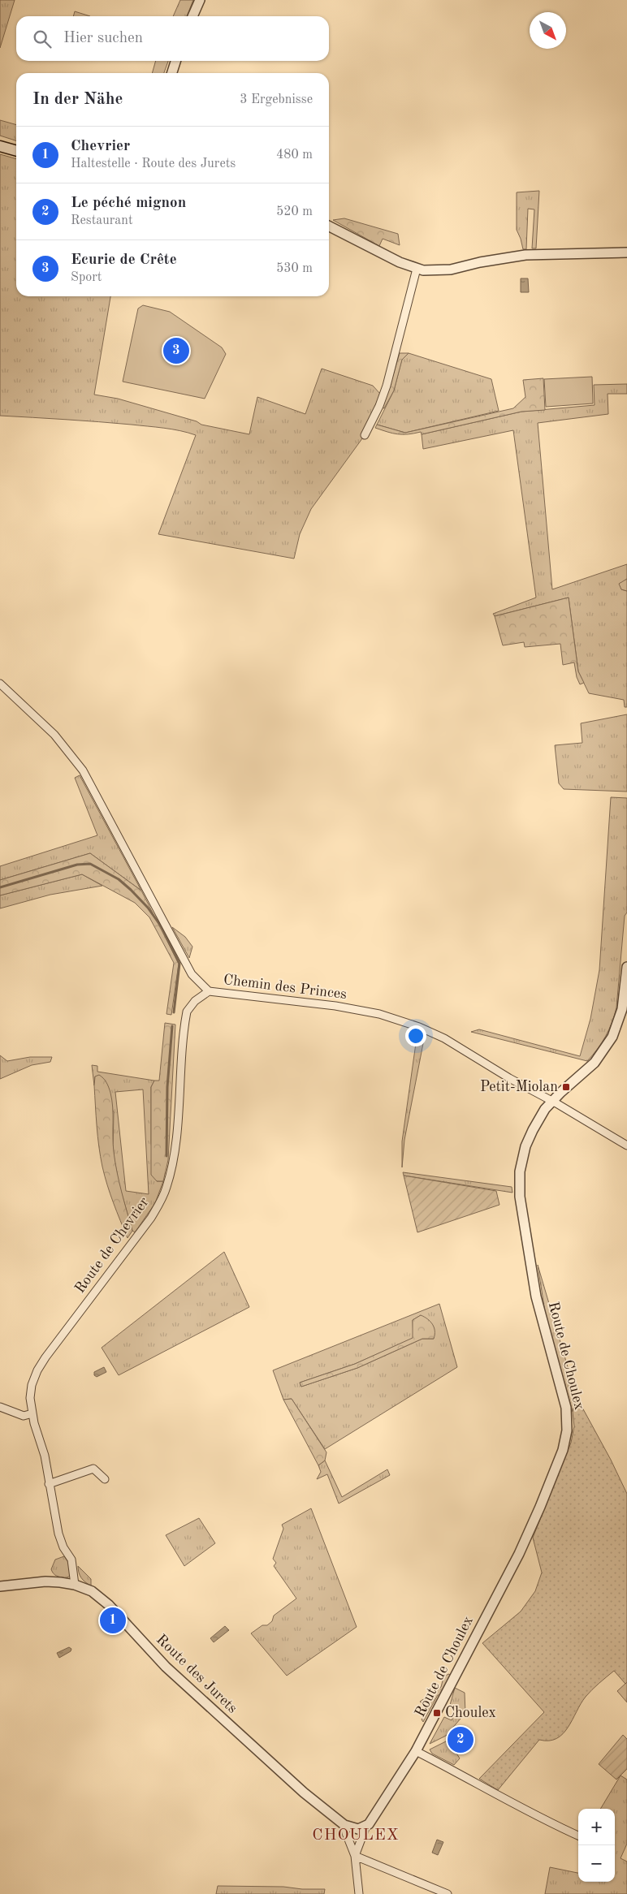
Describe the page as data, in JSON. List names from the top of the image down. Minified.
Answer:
{"streets":{"street":["Chemin des Princes","Route de Chevrier","Route de Choulex","Route des Jurets"]},"crossings":[["Chemin des Princes","Route de Chevrier"],["Chemin des Princes","Route de Choulex"],["Route de Chevrier","Route des Jurets"],["Route de Choulex","Route des Jurets"]],"districts":["CHOULEX"],"places":{"transit":["Petit-Miolan","Choulex"]},"north":"bottom right","page":{"search":"Hier suchen","heading":["In der Nähe","3 Ergebnisse"],"list":[{"mark":"1","name":"Chevrier","note":"Haltestelle · Route des Jurets","value":"480 m"},{"mark":"2","name":"Le péché mignon","note":"Restaurant","value":"520 m"},{"mark":"3","name":"Ecurie de Crête","note":"Sport","value":"530 m"}],"pins":["3","1","2"],"map_buttons":["+","−"]}}
